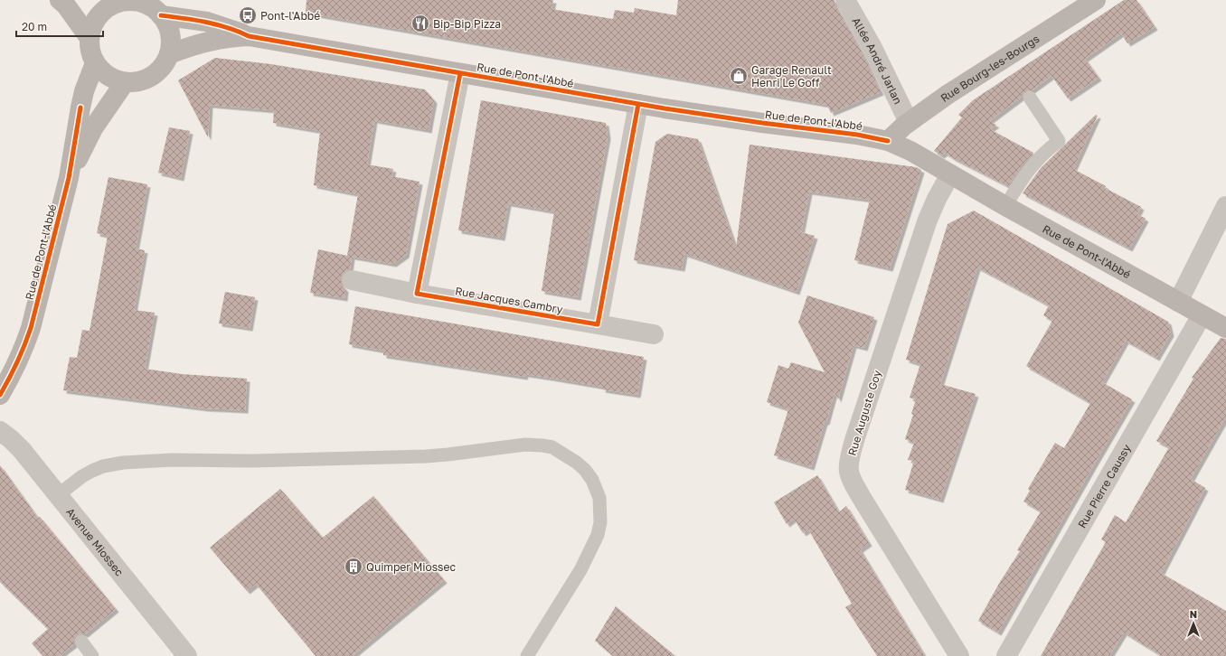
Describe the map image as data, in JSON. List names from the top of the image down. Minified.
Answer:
{"streets":{"main road":["Rue Bourg-les-Bourgs","Rue de Pont-l'Abbé"],"street":["Allée André Jarlan","Rue Jacques Cambry","Rue Auguste Goy","Rue Pierre Caussy","Avenue Miossec"]},"crossings":[["Allée André Jarlan","Rue Bourg-les-Bourgs"],["Rue Bourg-les-Bourgs","Rue de Pont-l'Abbé"],["Rue de Pont-l'Abbé","Rue Auguste Goy"],["Rue de Pont-l'Abbé","Rue Pierre Caussy"]],"places":{"bus stop":["Pont-l'Abbé"],"restaurant":["Bip-Bip Pizza"],"shop":["Garage Renault Henri Le Goff"],"building":["Quimper Miossec"]},"scale_bar":"20 m","north":"top"}
